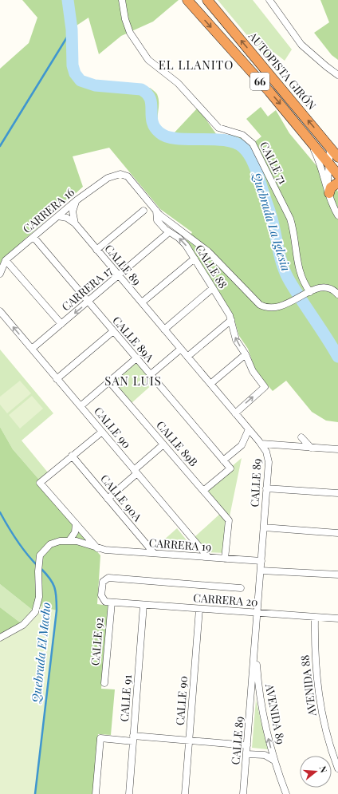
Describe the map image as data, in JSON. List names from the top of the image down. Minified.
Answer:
{"streets":{"highway":["AUTOPISTA GIRÓN","66"],"street":["CALLE 71","CARRERA 16","CALLE 89","CALLE 88","CARRERA 17","CALLE 89A","CALLE 90","CALLE 89B","CALLE 90A","CARRERA 19","CARRERA 20","CALLE 92","AVENIDA 88","CALLE 91","AVENIDA 89"]},"crossings":[["CARRERA 16","CALLE 89"],["CARRERA 16","CALLE 88"],["CARRERA 16","CALLE 89A"],["CALLE 89","CALLE 88"],["CALLE 89","CARRERA 17"],["CALLE 89","CARRERA 19"],["CALLE 89","CARRERA 20"],["CALLE 89","AVENIDA 89"],["CALLE 88","CARRERA 17"],["CARRERA 17","CALLE 89A"],["CARRERA 17","CALLE 90"],["CALLE 89A","CALLE 89B"],["CALLE 90","CARRERA 19"],["CALLE 90","CARRERA 20"],["CALLE 89B","CARRERA 19"],["CALLE 90A","CARRERA 19"],["CARRERA 20","CALLE 92"],["CARRERA 20","AVENIDA 88"],["CARRERA 20","CALLE 91"]],"one_way":["CALLE 88","AVENIDA 89"],"districts":["EL LLANITO","SAN LUIS"],"water":["Quebrada La Iglesia","Quebrada El Macho"],"north":"right"}
